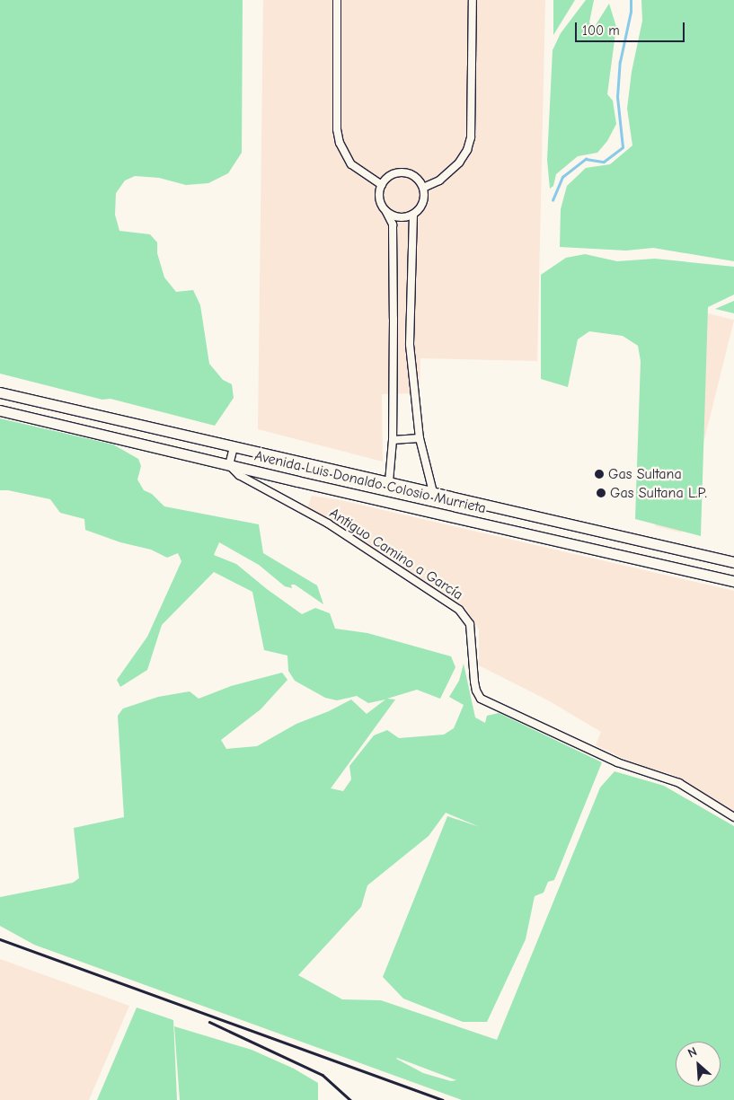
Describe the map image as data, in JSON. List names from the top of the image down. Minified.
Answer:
{"streets":{"main road":["Avenida Luis Donaldo Colosio Murrieta"],"street":["Antiguo Camino a García"]},"crossings":[["Avenida Luis Donaldo Colosio Murrieta","Antiguo Camino a García"]],"places":["Gas Sultana","Gas Sultana L.P."],"scale_bar":"100 m","north":"top left"}
